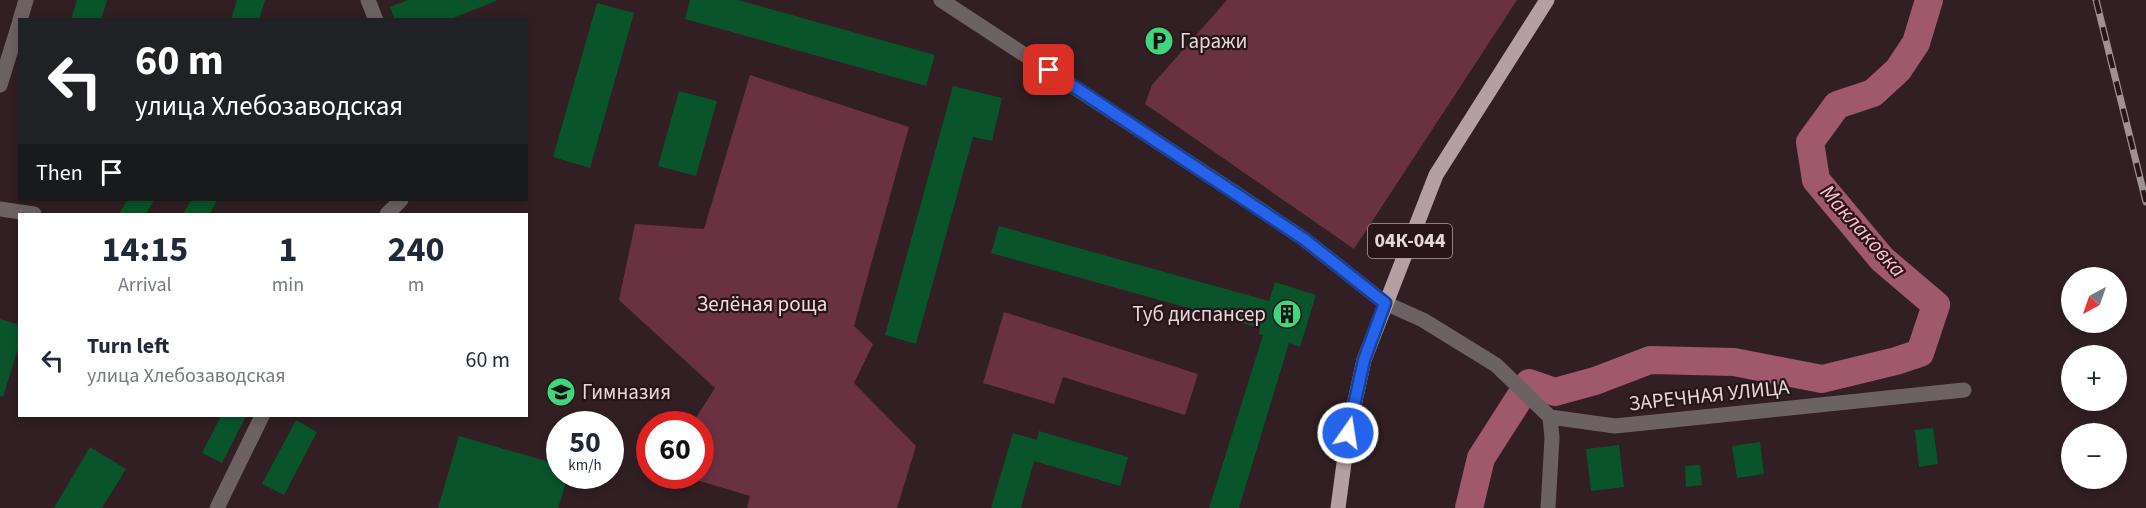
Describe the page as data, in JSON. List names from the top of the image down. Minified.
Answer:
{"streets":{"main road":["04К-044"],"street":["ЗАРЕЧНАЯ УЛИЦА"]},"water":["Маклаковка"],"parks":["Зелёная роща"],"places":{"parking":["Гаражи"],"building":["Туб диспансер"],"school or university":["Гимназия"]},"north":"bottom left","page":{"turn":["60 m","улица Хлебозаводская"],"then":"Then","eta":["14:15","Arrival","1","min","240","m"],"map_buttons":["+","−"],"list":[{"name":"Turn left","note":"улица Хлебозаводская","value":"60 m"}],"speed":"50 km/h","limit":"60"}}
